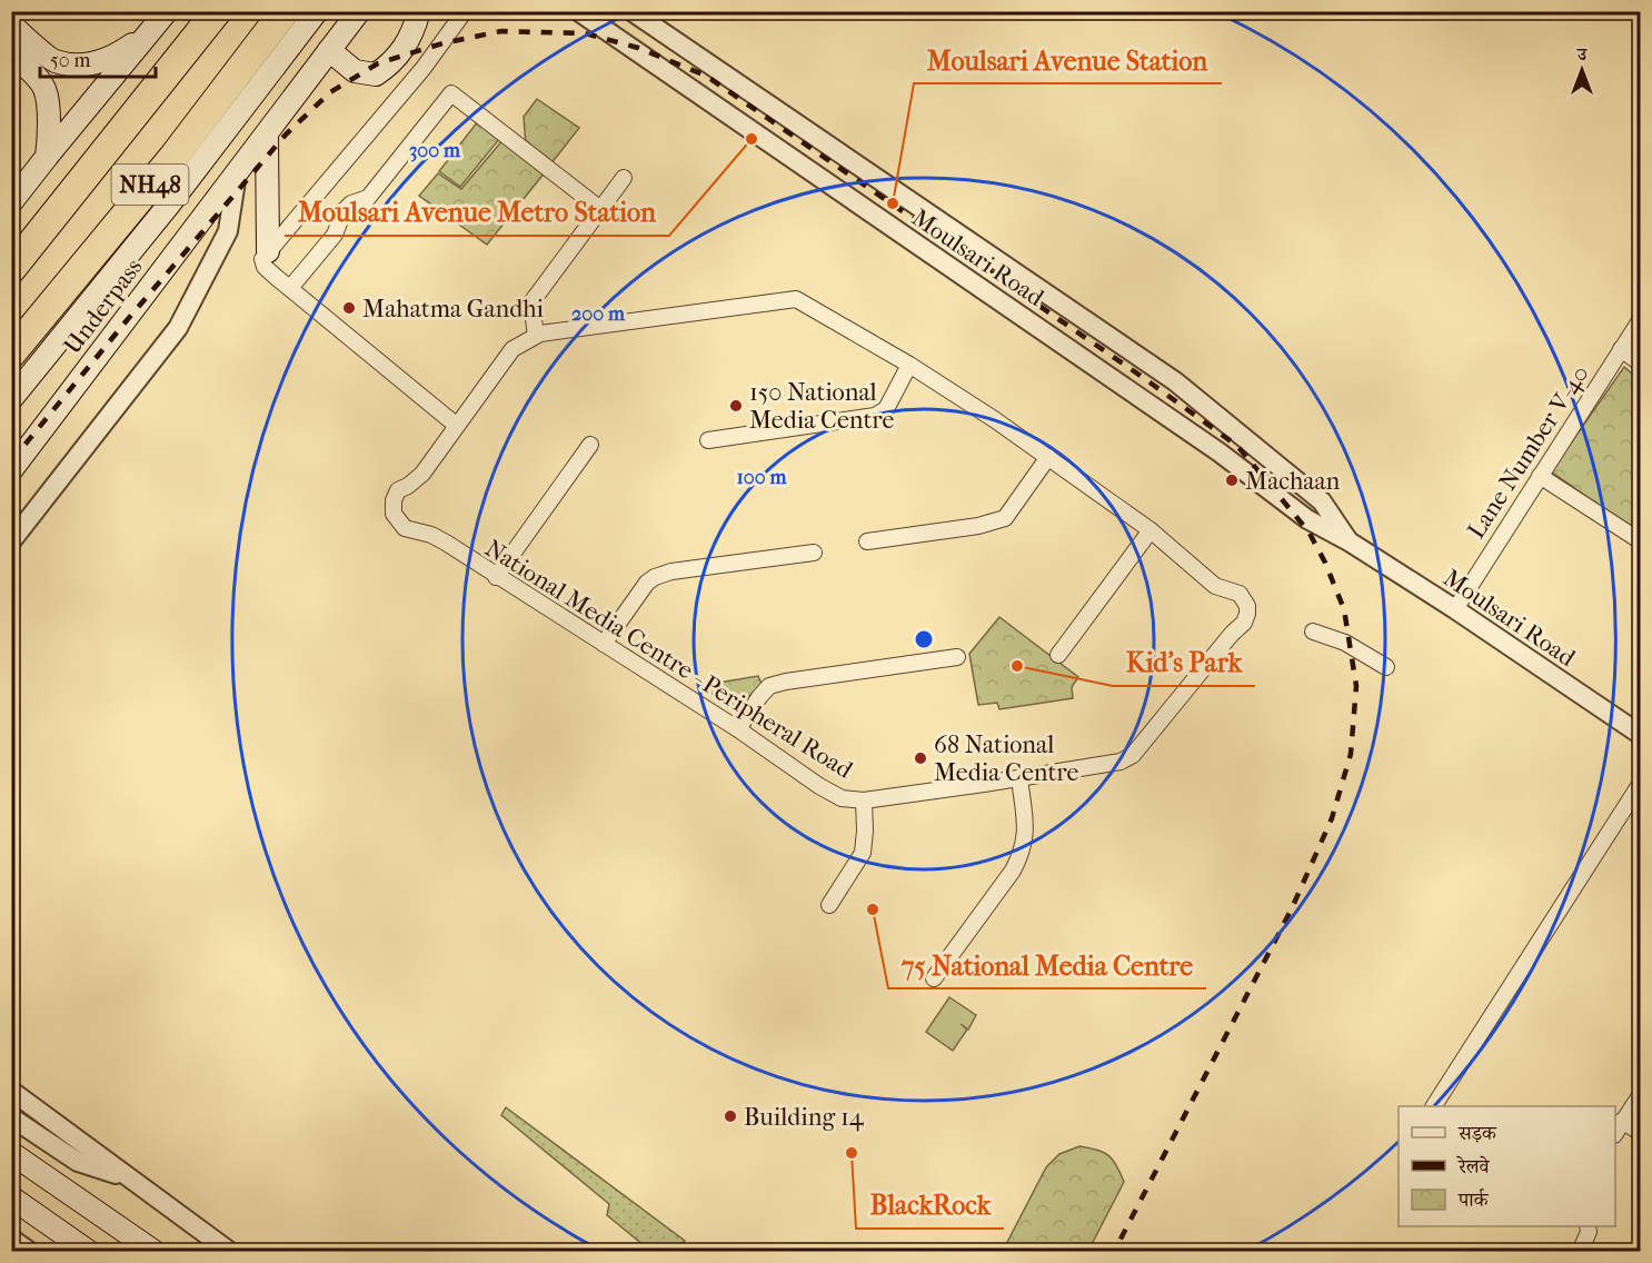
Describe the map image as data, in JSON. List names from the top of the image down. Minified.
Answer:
{"streets":{"highway":["NH48"],"main road":["Underpass"],"street":["Moulsari Road","Lane Number V-40","National Media Centre - Peripheral Road"]},"crossings":[["Moulsari Road","Lane Number V-40"]],"places":["Moulsari Avenue Metro Station","Moulsari Avenue Station","Mahatma Gandhi","150 National Media Centre","Machaan","Kid's Park","68 National Media Centre","75 National Media Centre","Building 14","BlackRock"],"legend":["सड़क","रेलवे","पार्क"],"scale_bar":"50 m","north":"top","rings":["300 m","200 m","100 m"]}
